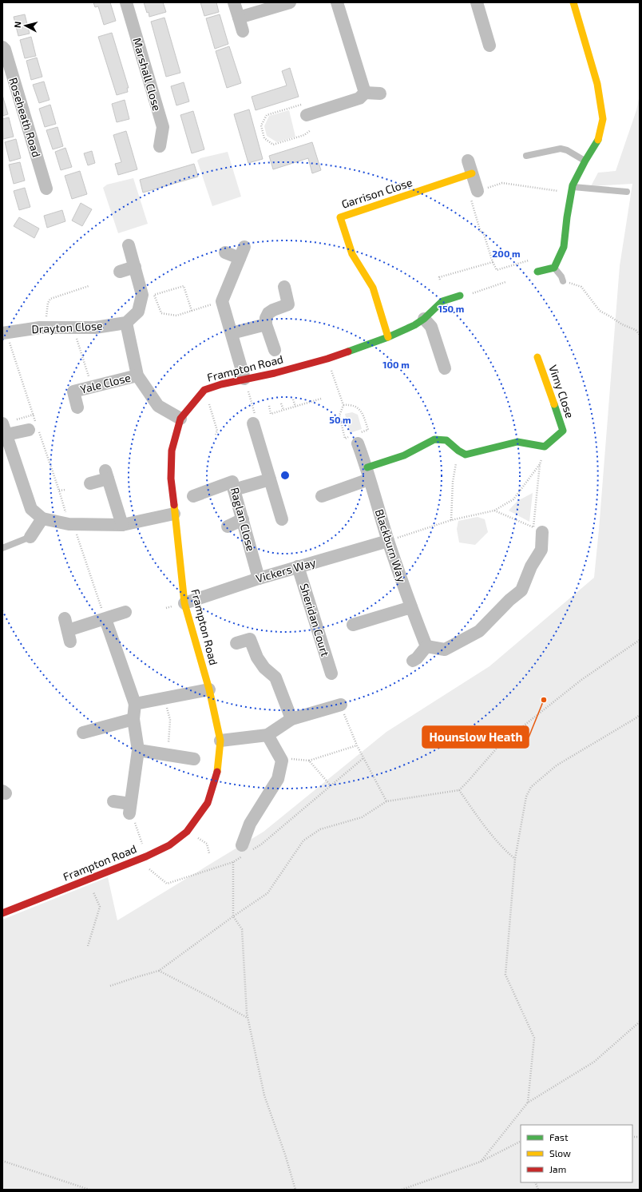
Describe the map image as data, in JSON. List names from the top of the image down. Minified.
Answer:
{"streets":{"street":["Marshall Close","Roseheath Road","Garrison Close","Drayton Close","Frampton Road","Yale Close","Vimy Close","Raglan Close","Blackburn Way","Vickers Way","Sheridan Court"]},"crossings":[["Garrison Close","Frampton Road"],["Frampton Road","Vickers Way"],["Raglan Close","Vickers Way"],["Blackburn Way","Vickers Way"],["Vickers Way","Sheridan Court"]],"places":["Hounslow Heath"],"legend":["Fast","Slow","Jam"],"north":"left","rings":["200 m","150 m","100 m","50 m"]}
